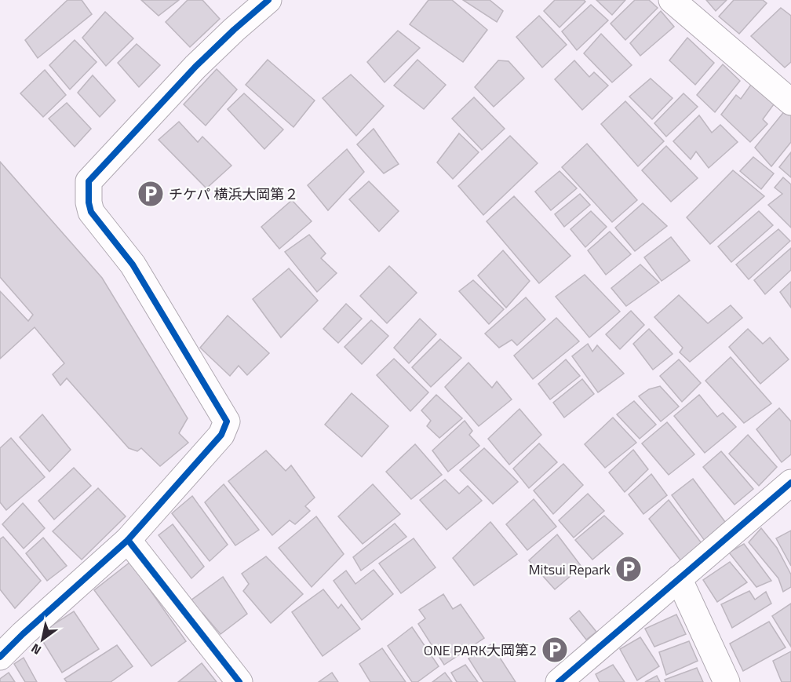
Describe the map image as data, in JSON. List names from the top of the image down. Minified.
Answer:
{"places":{"parking":["チケパ 横浜大岡第２","Mitsui Repark","ONE PARK大岡第2"]},"north":"bottom left"}
